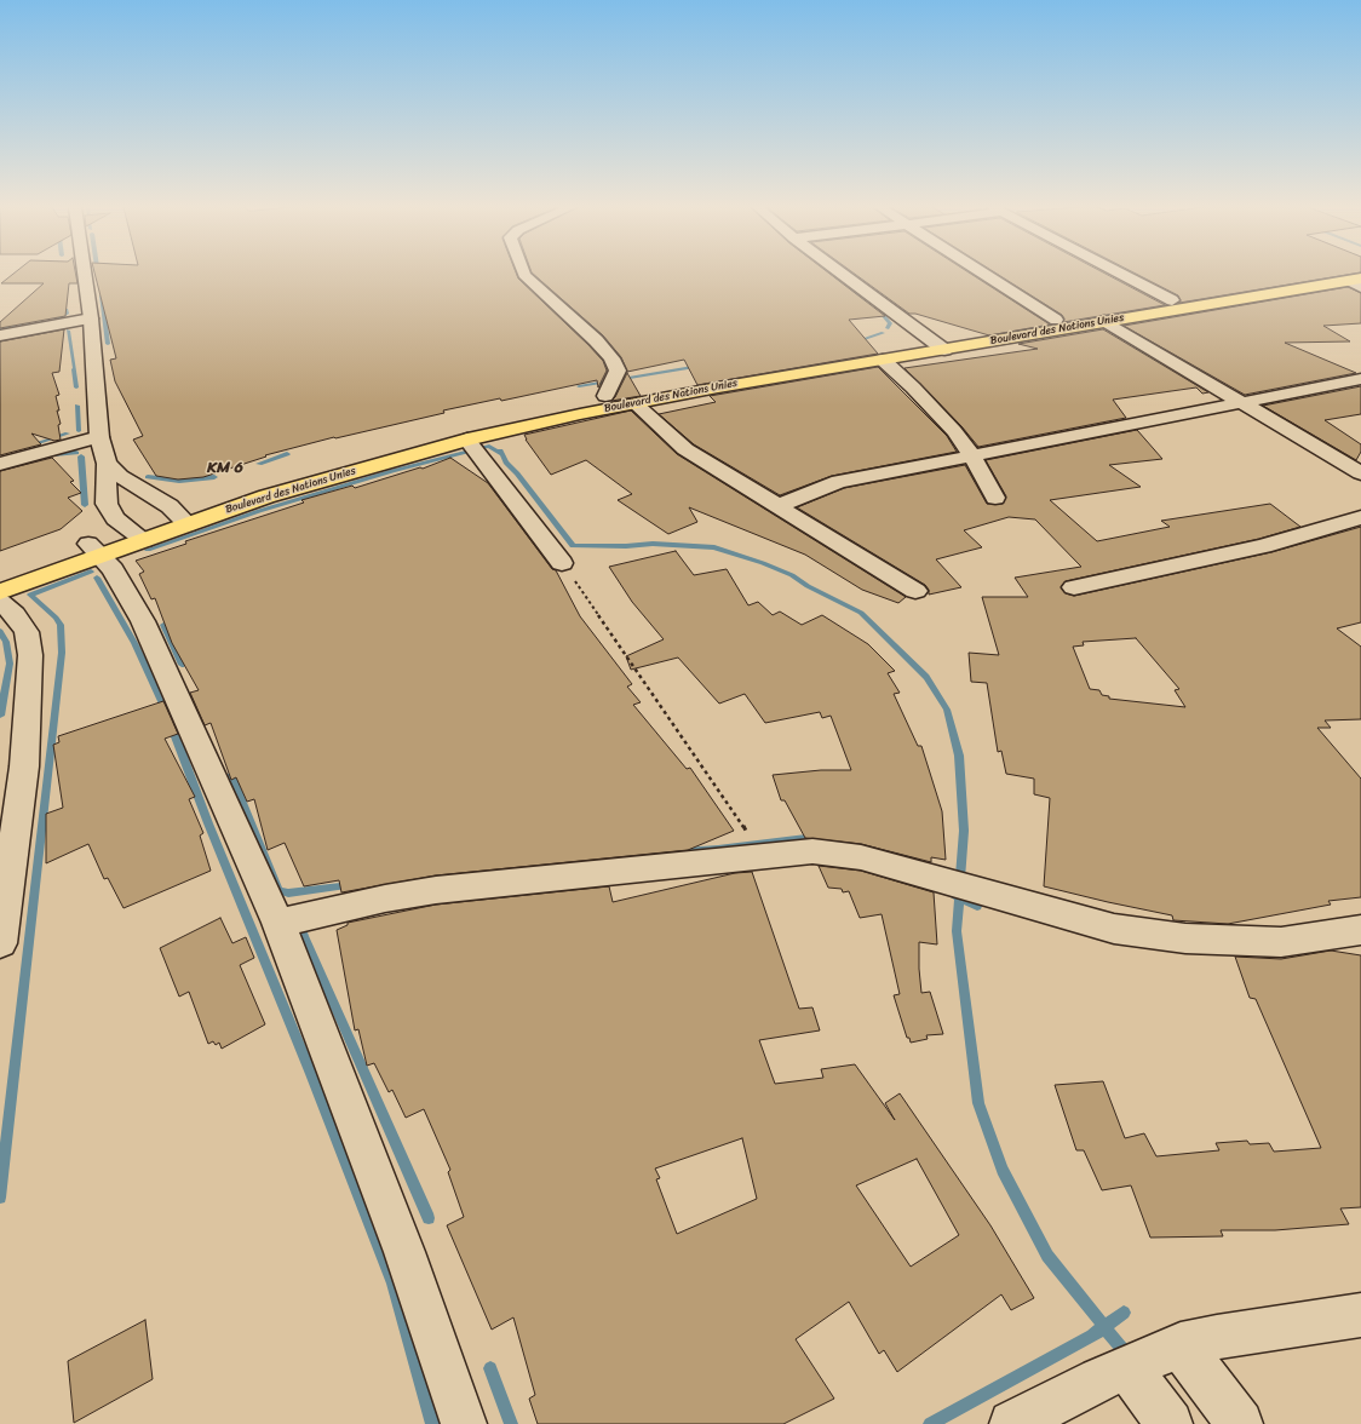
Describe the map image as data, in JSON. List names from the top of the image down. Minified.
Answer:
{"streets":{"main road":["Boulevard des Nations Unies"]},"districts":["KM 6"]}
